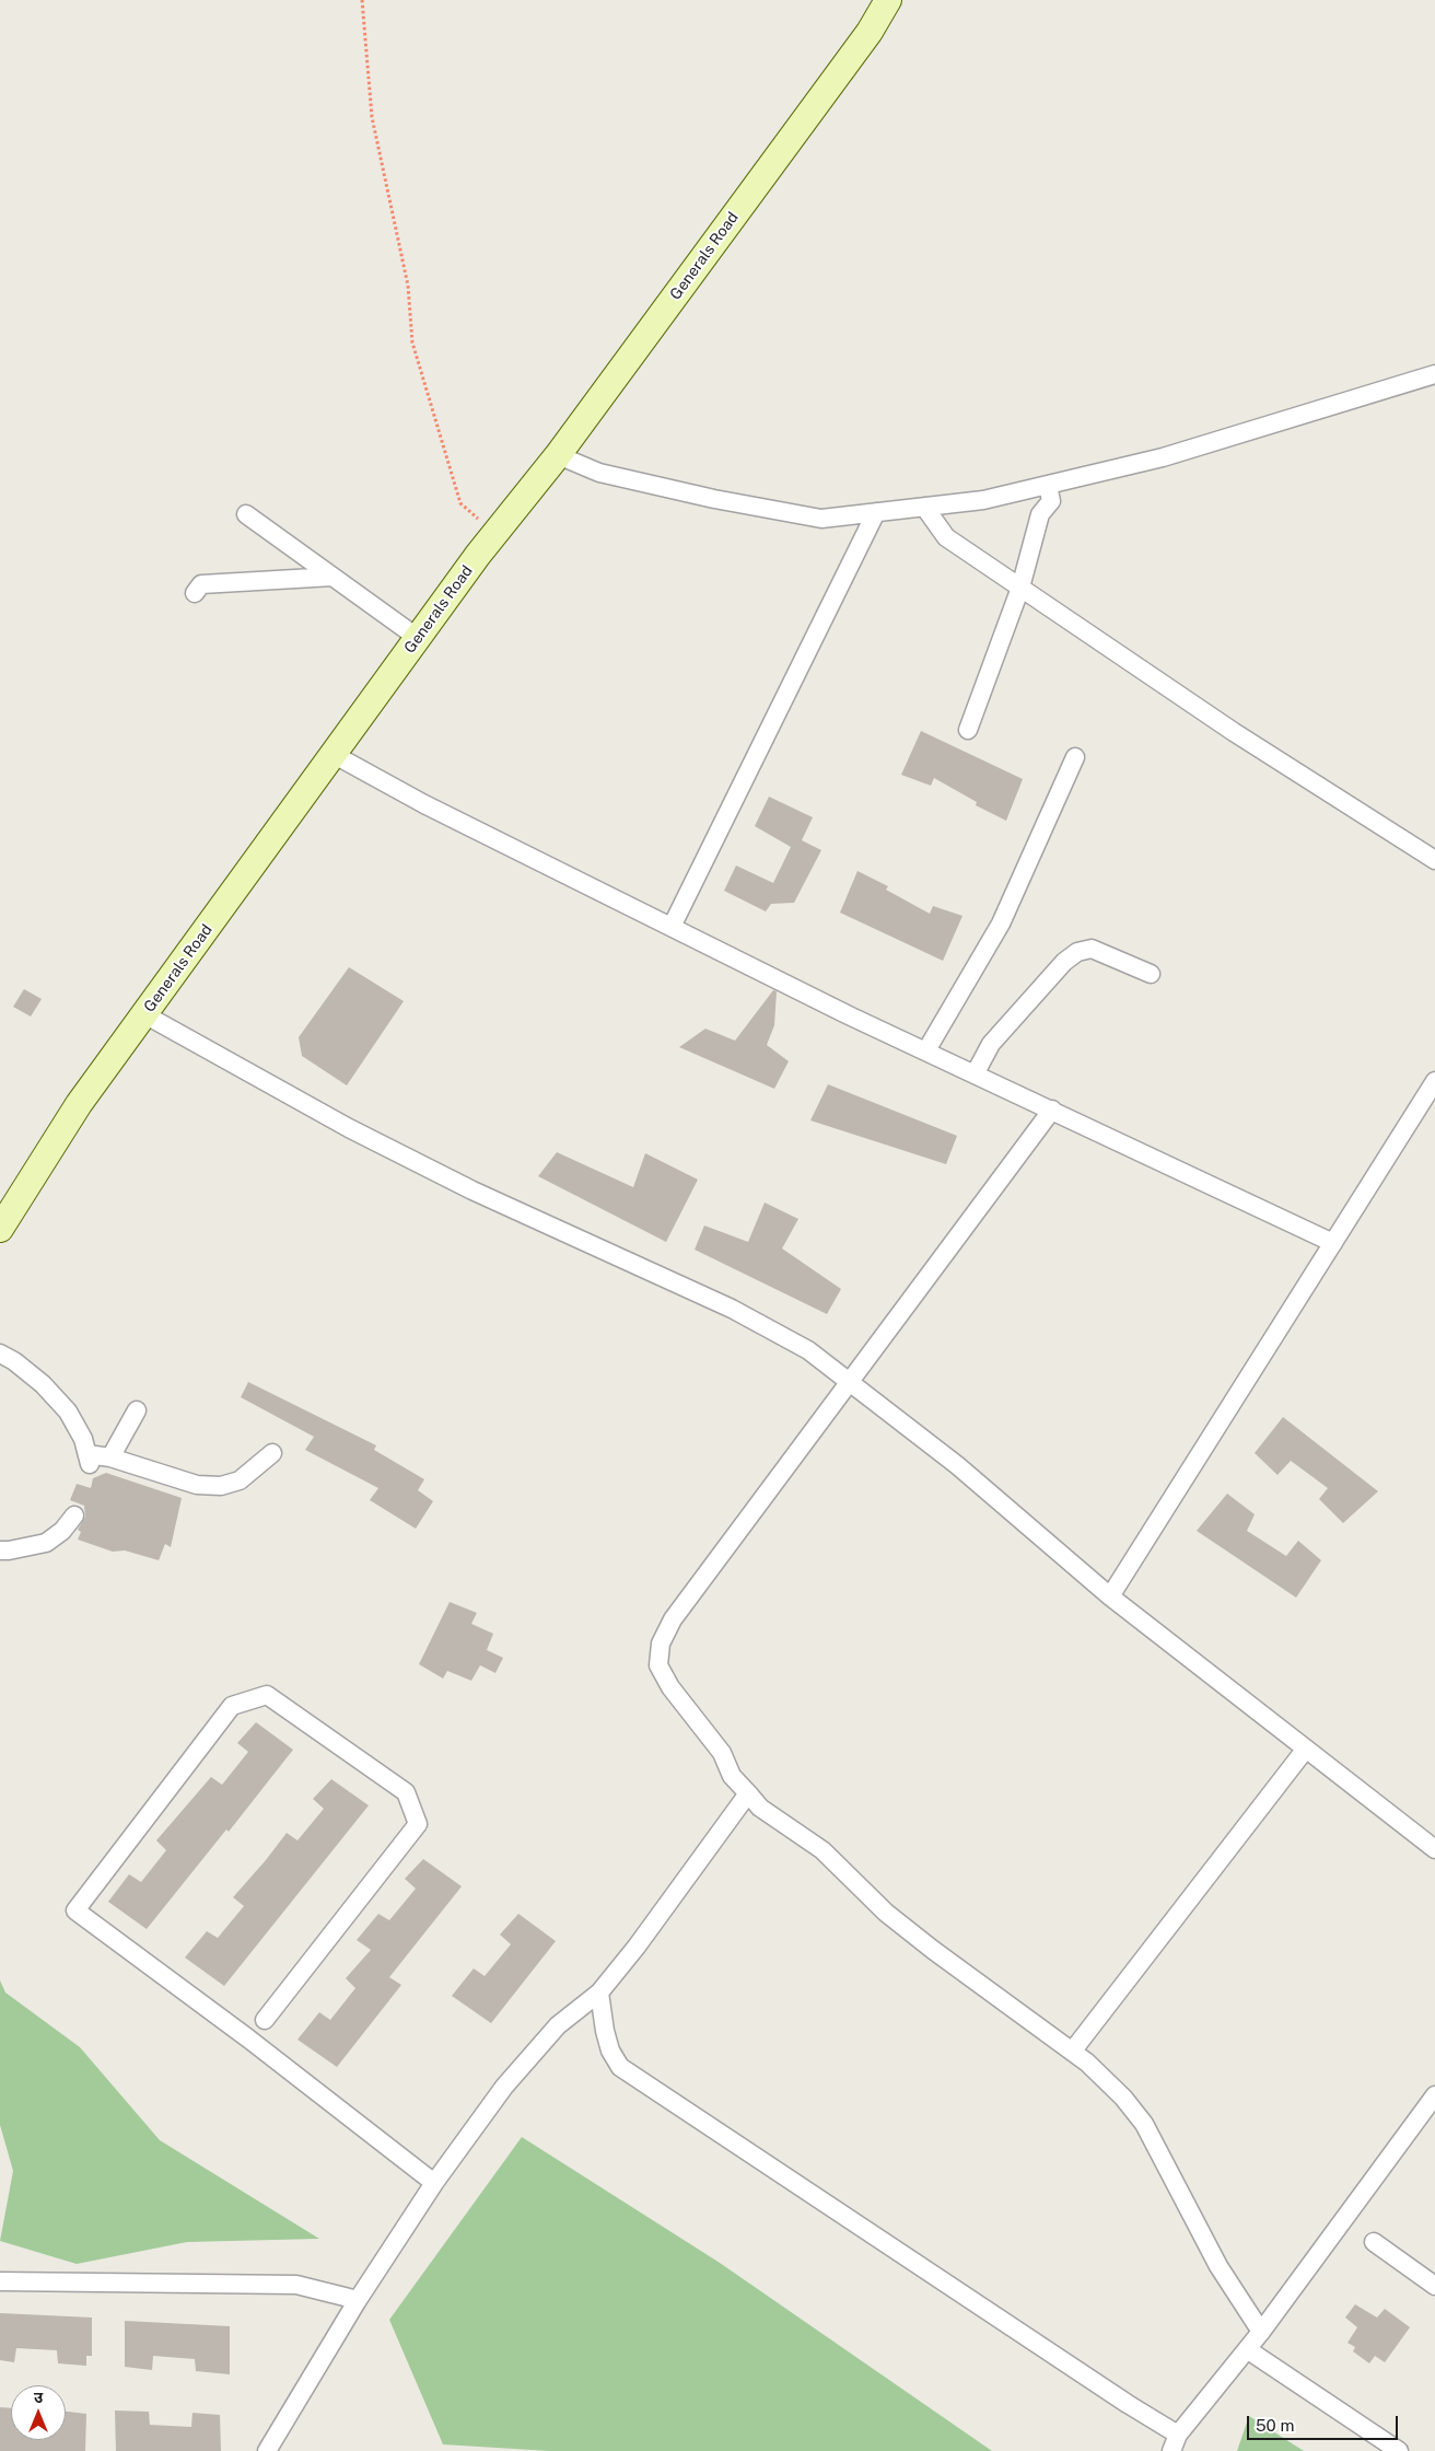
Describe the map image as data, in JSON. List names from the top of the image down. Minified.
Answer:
{"streets":{"street":["Generals Road"]},"scale_bar":"50 m","north":"top"}
